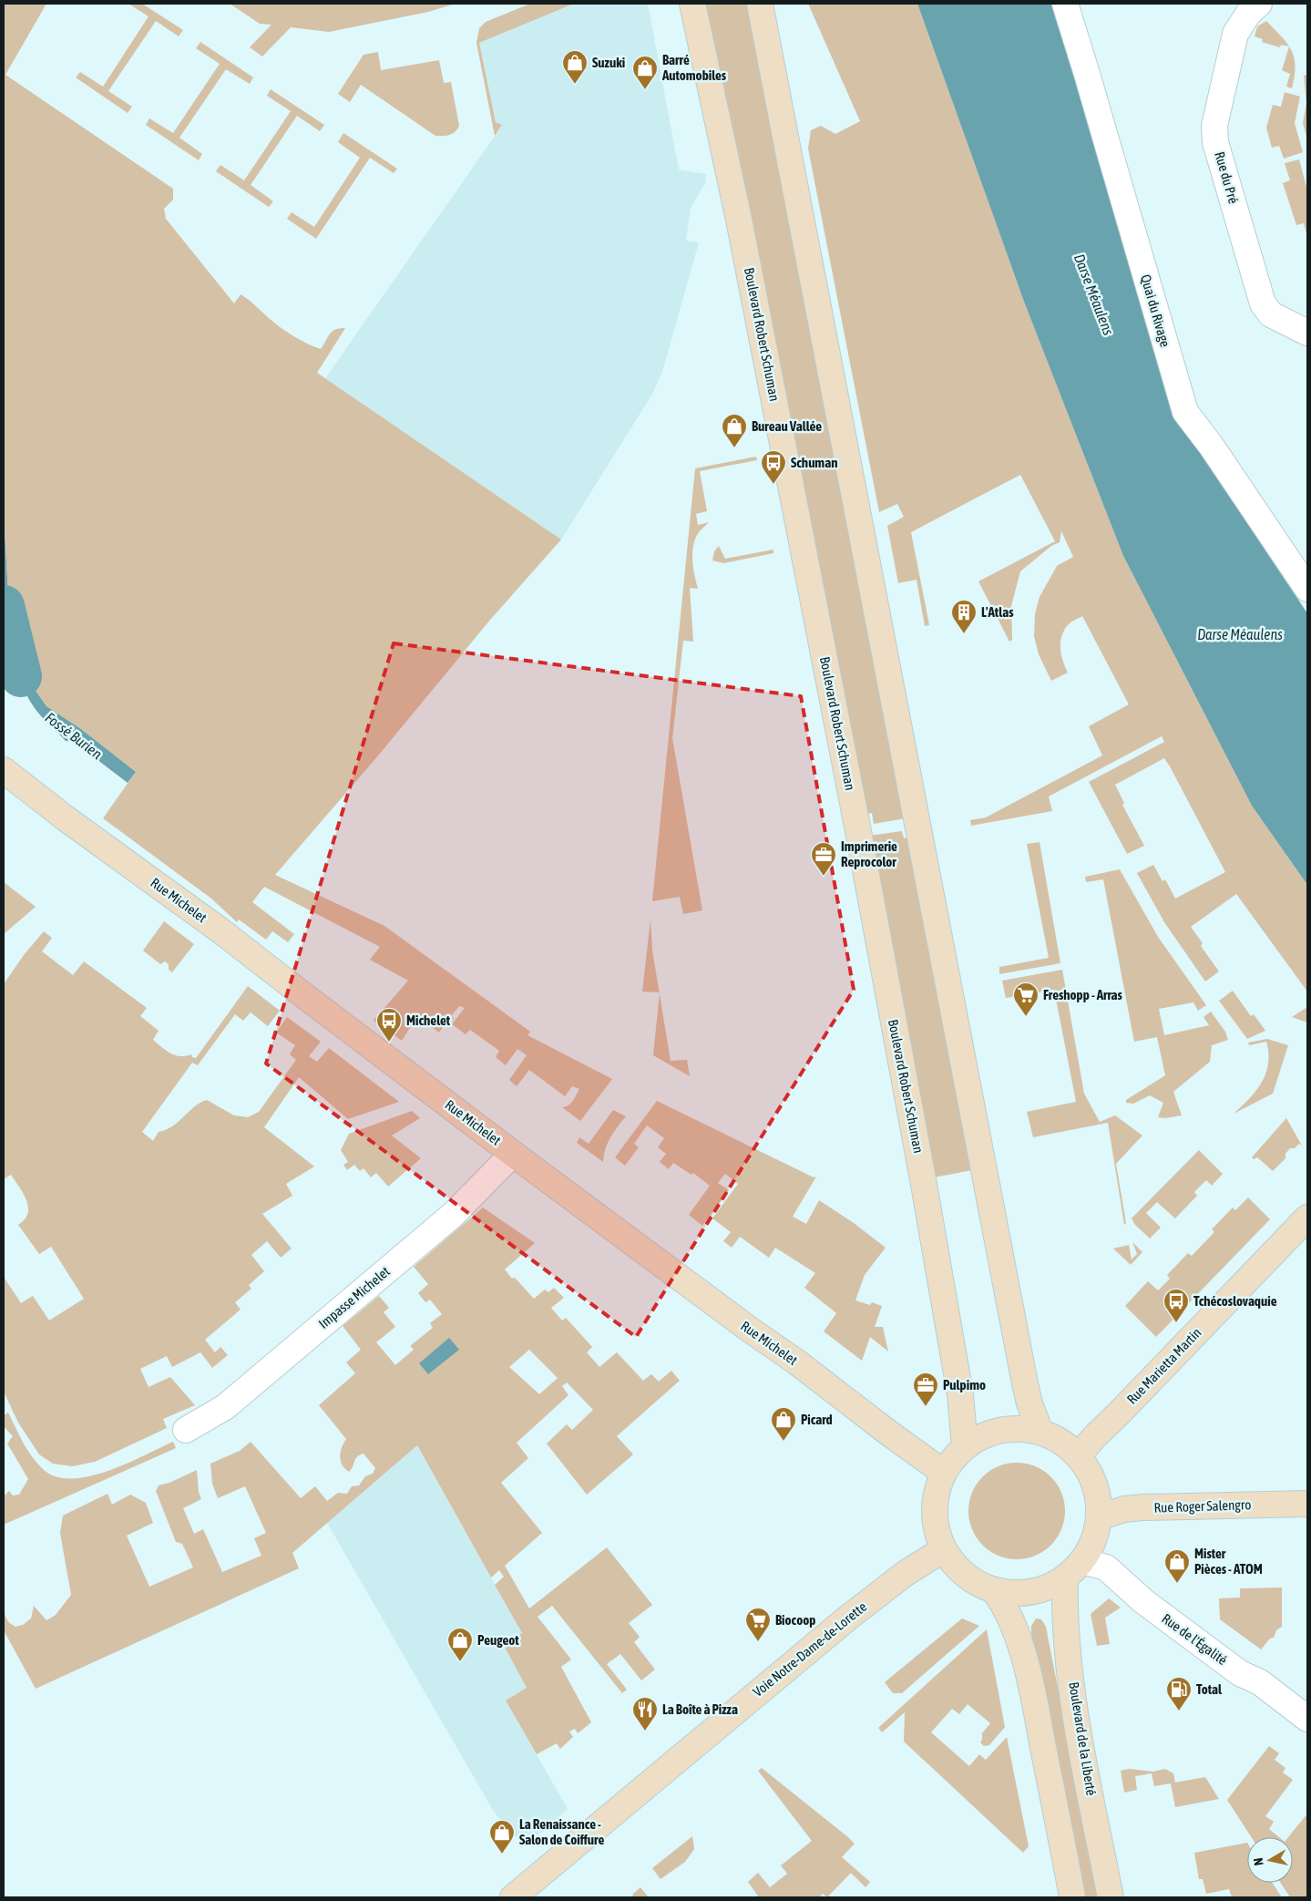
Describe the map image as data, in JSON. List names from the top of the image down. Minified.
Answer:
{"streets":{"main road":["Boulevard Robert Schuman","Rue Michelet","Rue Marietta Martin","Rue Roger Salengro","Voie Notre-Dame-de-Lorette","Boulevard de la Liberté"],"street":["Rue du Pré","Quai du Rivage","Impasse Michelet","Rue de l'Égalité"]},"crossings":[["Rue Michelet","Impasse Michelet"]],"water":["Darse Méaulens","Fossé Burien"],"places":{"shop":["Suzuki","Barré Automobiles","Bureau Vallée","Picard","Mister Pièces - ATOM","Peugeot","La Renaissance - Salon de Coiffure"],"bus stop":["Schuman","Michelet","Tchécoslovaquie"],"building":["L'Atlas"],"office":["Imprimerie Reprocolor","Pulpimo"],"supermarket":["Freshopp - Arras","Biocoop"],"fuel station":["Total"],"restaurant":["La Boîte à Pizza"]},"north":"left"}
